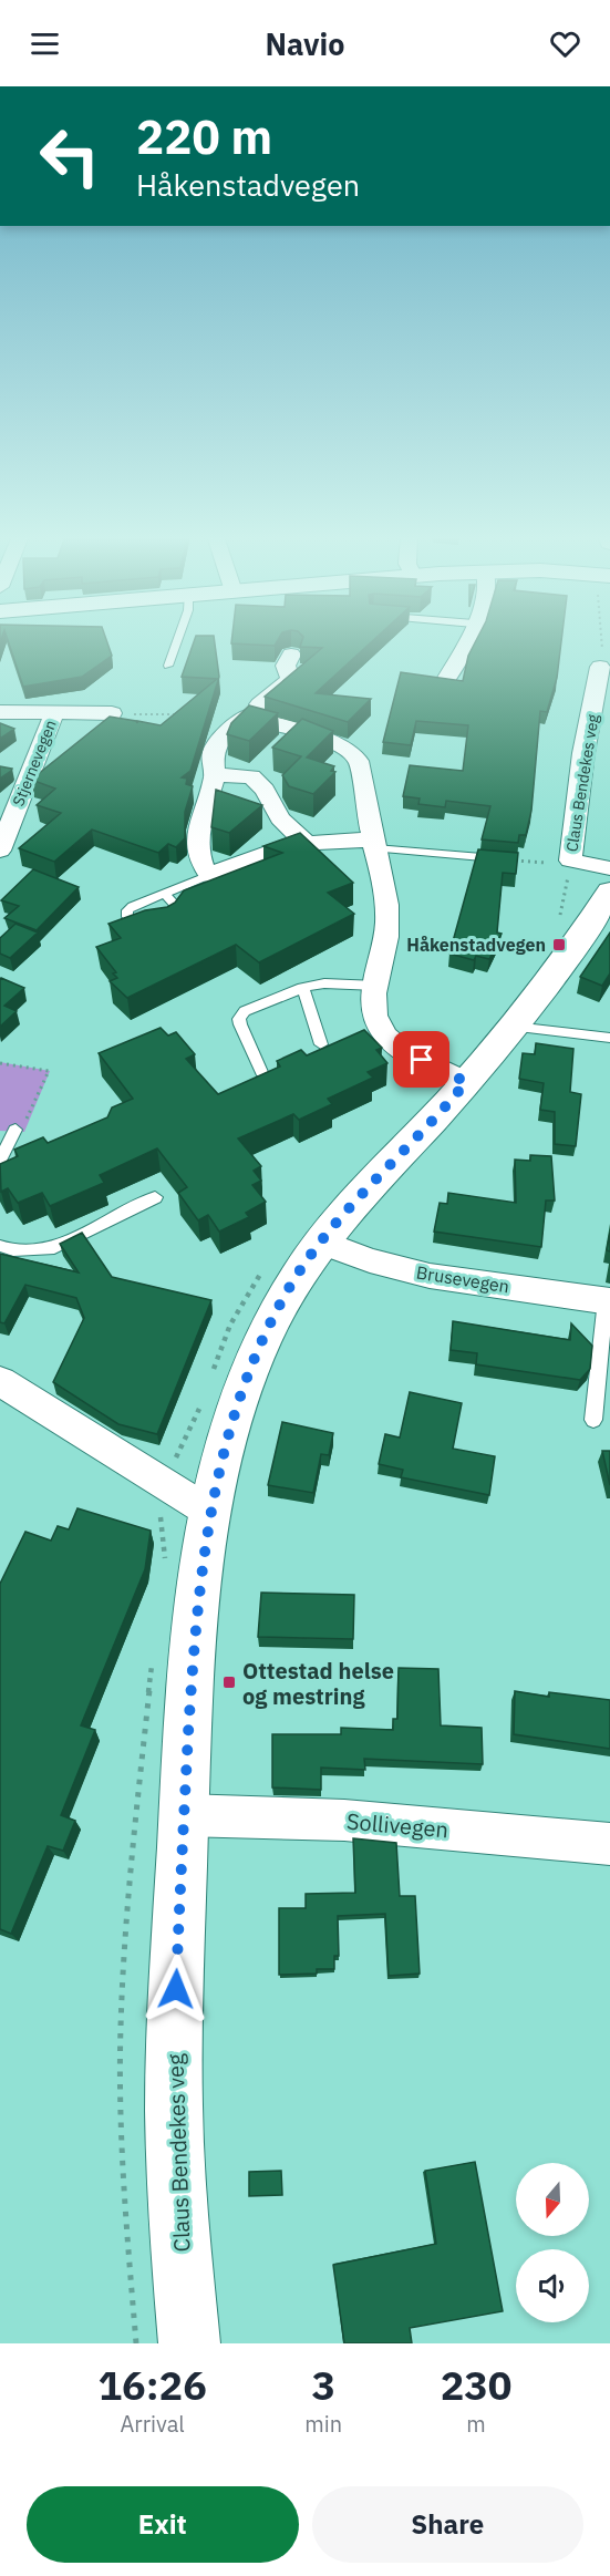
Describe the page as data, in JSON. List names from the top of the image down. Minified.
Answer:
{"streets":{"street":["Stjernevegen","Claus Bendekes veg","Brusevegen","Sollivegen"]},"crossings":[["Claus Bendekes veg","Brusevegen"],["Claus Bendekes veg","Sollivegen"]],"places":{"transit":["Håkenstadvegen","Ottestad helse og mestring"]},"north":"bottom","page":{"header":"Navio","turn":["220 m","Håkenstadvegen"],"eta":["16:26","Arrival","3","min","230","m"],"buttons":["Exit","Share"]}}
